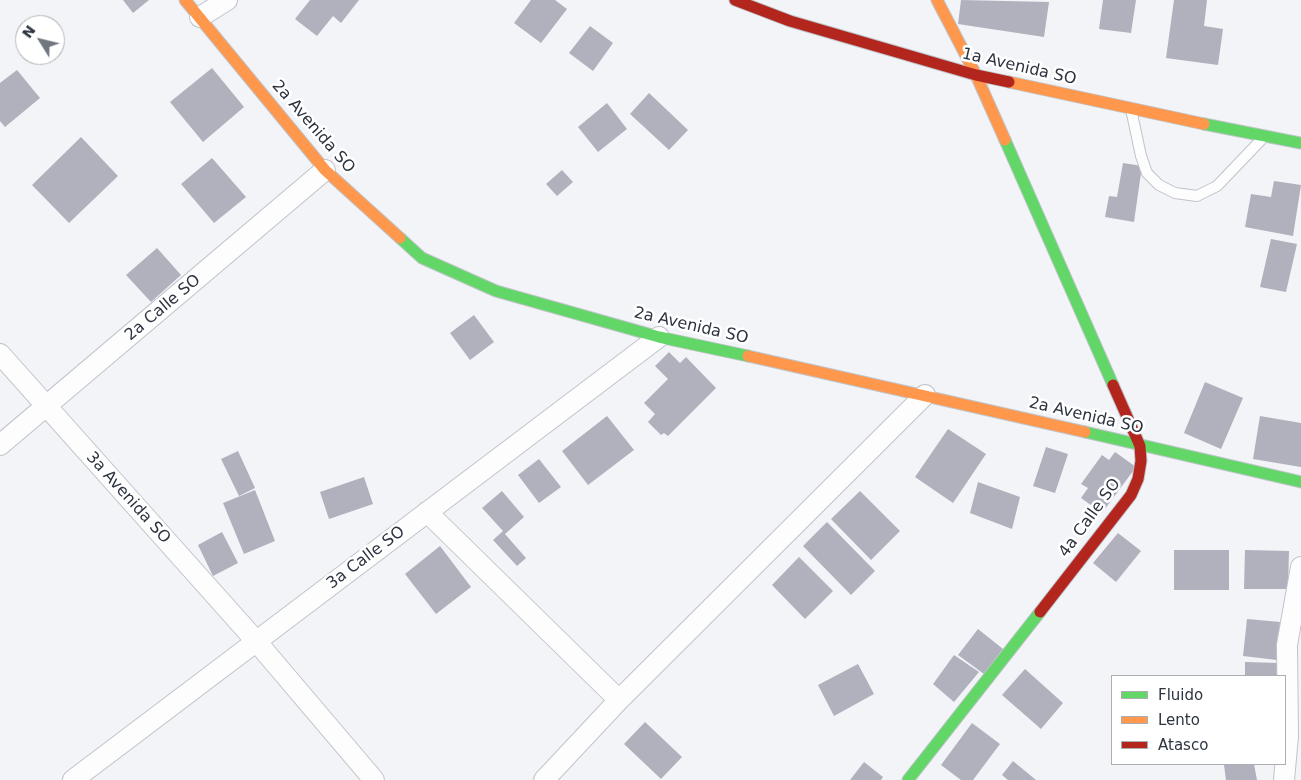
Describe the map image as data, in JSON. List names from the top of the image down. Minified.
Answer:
{"streets":{"street":["1a Avenida SO","2a Avenida SO","2a Calle SO","3a Avenida SO","4a Calle SO","3a Calle SO"]},"crossings":[["1a Avenida SO","4a Calle SO"],["2a Avenida SO","2a Calle SO"],["2a Avenida SO","4a Calle SO"],["2a Avenida SO","3a Calle SO"],["2a Calle SO","3a Avenida SO"],["3a Avenida SO","3a Calle SO"]],"legend":["Fluido","Lento","Atasco"],"north":"top left"}
